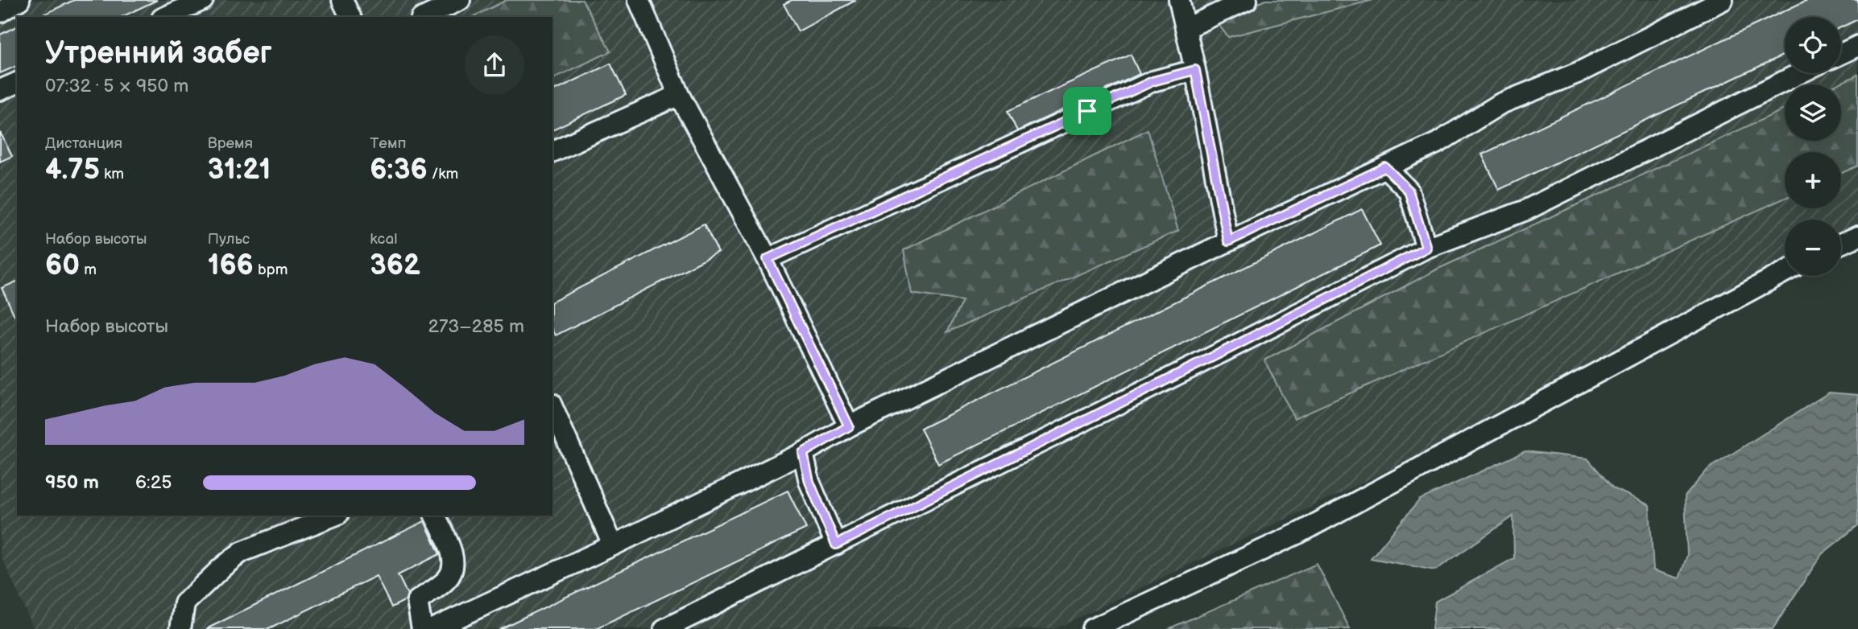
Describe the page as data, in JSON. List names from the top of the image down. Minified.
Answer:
{"page":{"map_buttons":["+","−"],"heading":["Утренний забег","07:32 · 5 × 950 m"],"stats":[["Дистанция","4.75 km"],["Время","31:21"],["Темп","6:36 /km"],["Набор высоты","60 m"],["Пульс","166 bpm"],["kcal","362"]],"chart":["Набор высоты","273–285 m"],"list":[{"name":"950 m","note":"6:25"}]}}
